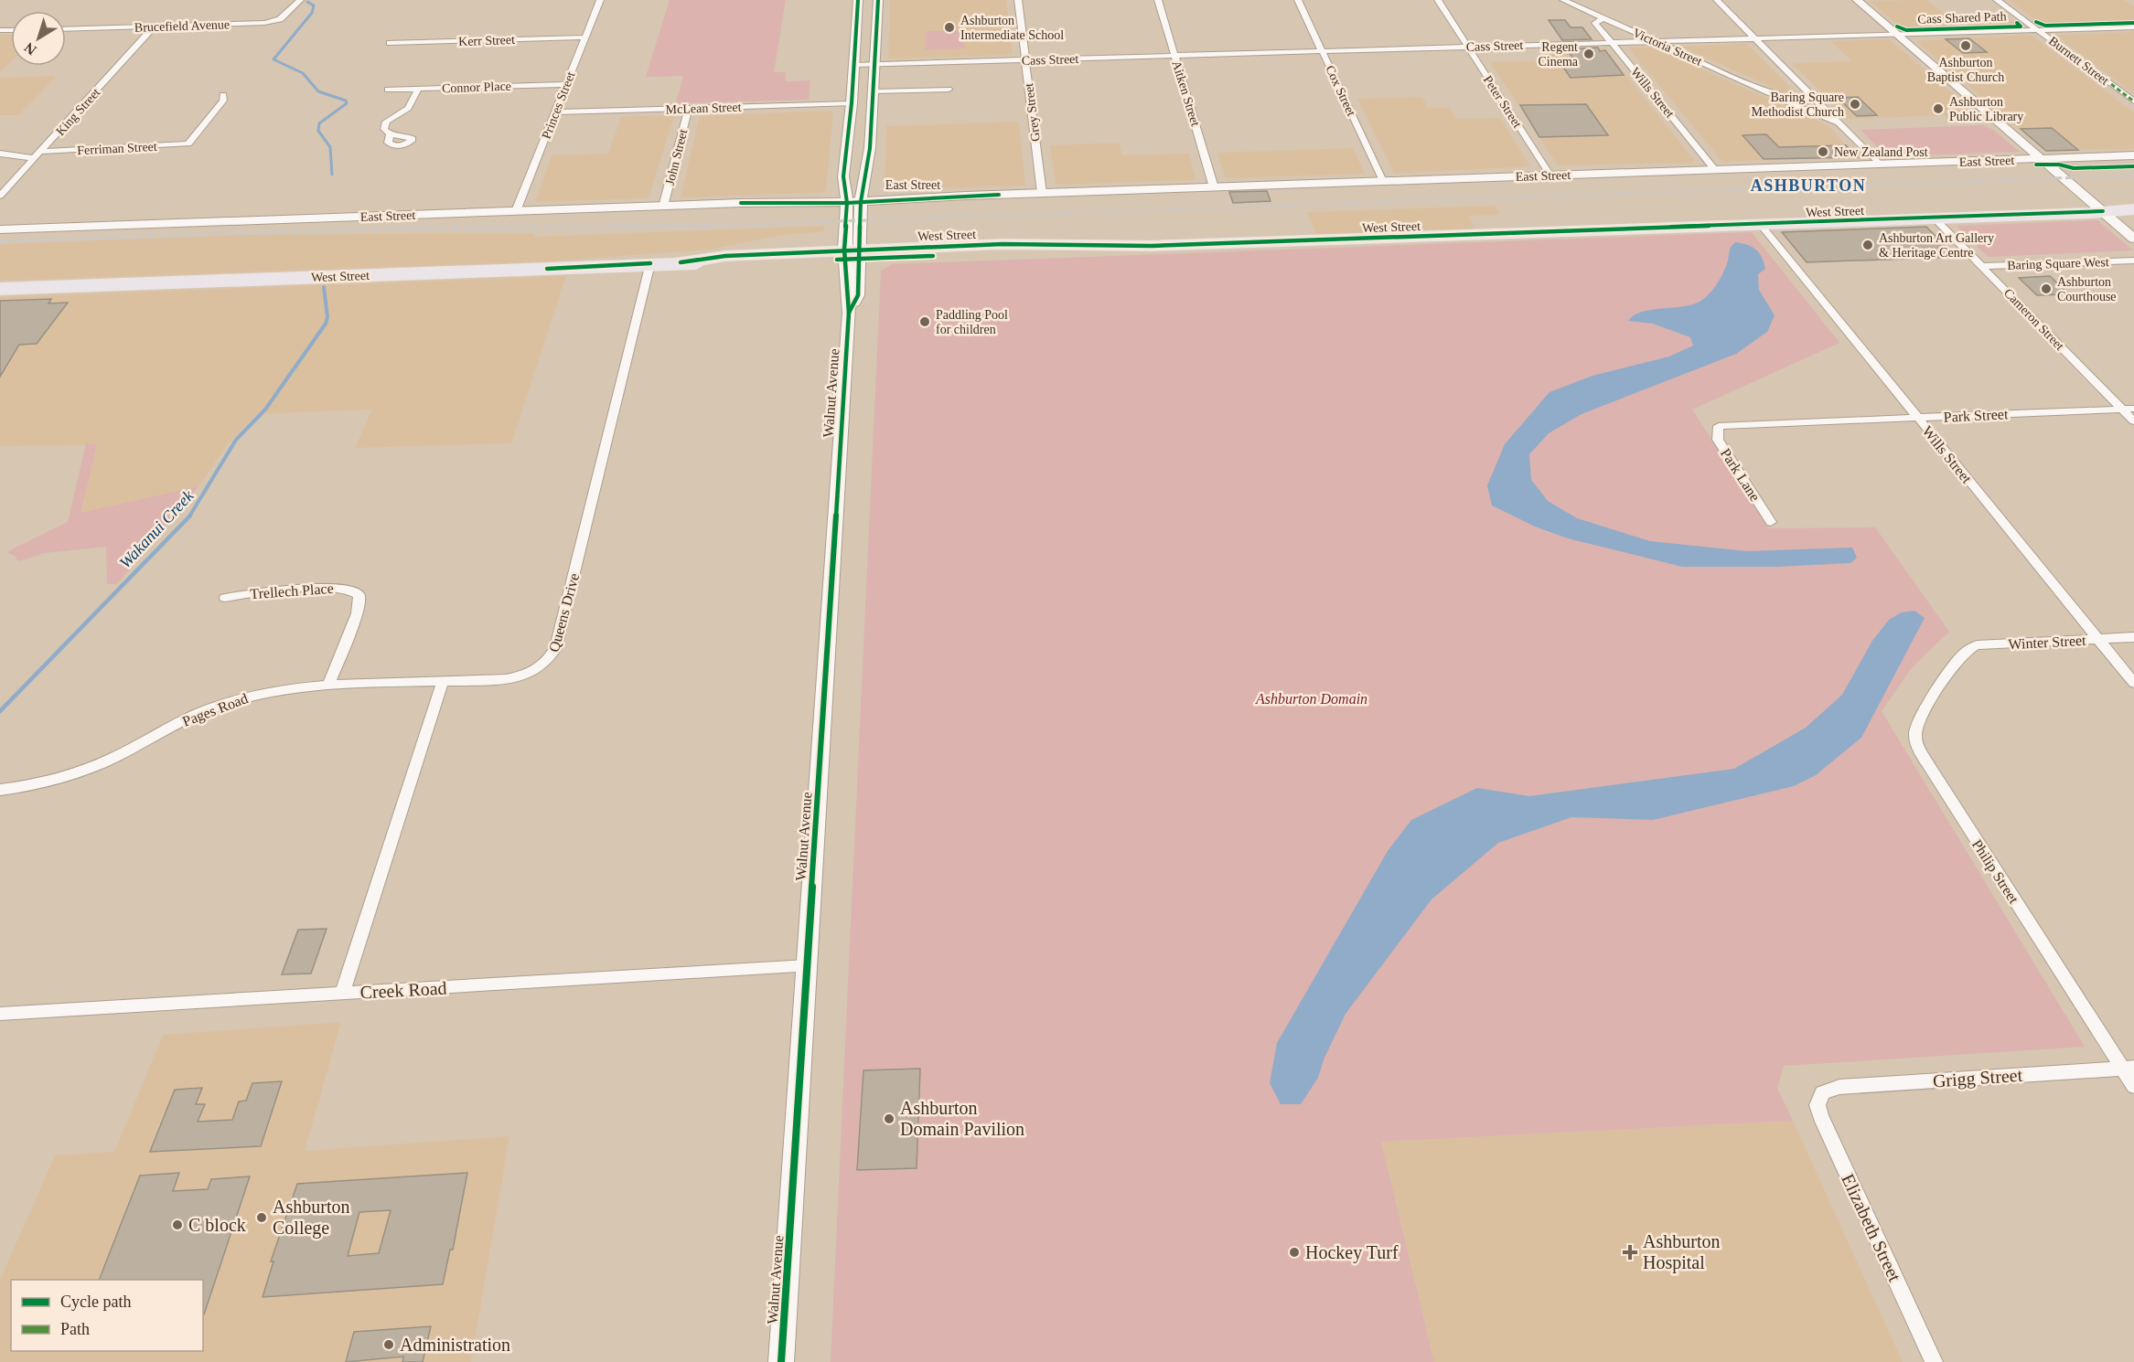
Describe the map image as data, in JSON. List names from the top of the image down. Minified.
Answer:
{"streets":{"highway":["West Street"],"main road":["East Street","Walnut Avenue"],"street":["Brucefield Avenue","Kerr Street","Cass Street","Victoria Street","Burnett Street","Connor Place","Cox Street","Wills Street","Aitken Street","Peter Street","Princes Street","McLean Street","King Street","Grey Street","Ferriman Street","John Street","Baring Square West","Cameron Street","Park Street","Park Lane","Trellech Place","Queens Drive","Winter Street","Pages Road","Philip Street","Creek Road","Grigg Street","Elizabeth Street"],"cycle path":["Cass Shared Path"]},"crossings":[["Brucefield Avenue","King Street"],["Kerr Street","Princes Street"],["Cass Street","Victoria Street"],["Cass Street","Burnett Street"],["Cass Street","Cox Street"],["Cass Street","Wills Street"],["Cass Street","Aitken Street"],["Cass Street","Peter Street"],["Cass Street","Grey Street"],["Cass Street","Walnut Avenue"],["Victoria Street","Wills Street"],["Connor Place","Princes Street"],["Cox Street","East Street"],["Wills Street","East Street"],["Wills Street","West Street"],["Wills Street","Park Street"],["Wills Street","Winter Street"],["Aitken Street","East Street"],["Peter Street","East Street"],["Princes Street","McLean Street"],["Princes Street","East Street"],["McLean Street","John Street"],["McLean Street","Walnut Avenue"],["King Street","Ferriman Street"],["Grey Street","East Street"],["John Street","East Street"],["East Street","Walnut Avenue"],["West Street","Cameron Street"],["West Street","Walnut Avenue"],["West Street","Queens Drive"],["Baring Square West","Cameron Street"],["Cameron Street","Park Street"],["Walnut Avenue","Creek Road"],["Park Street","Park Lane"],["Trellech Place","Pages Road"],["Queens Drive","Pages Road"],["Winter Street","Philip Street"],["Philip Street","Grigg Street"],["Grigg Street","Elizabeth Street"]],"districts":["ASHBURTON"],"water":["Wakanui Creek"],"parks":["Ashburton Domain"],"places":{"other":["Ashburton Intermediate School","Ashburton Baptist Church","Regent Cinema","Baring Square Methodist Church","Ashburton Public Library","New Zealand Post","Ashburton Art Gallery & Heritage Centre","Ashburton Courthouse","Paddling Pool for children","Ashburton Domain Pavilion","Ashburton College","C block","Hockey Turf","Administration"],"health":["Ashburton Hospital"]},"legend":["Cycle path","Path"],"north":"bottom left"}
